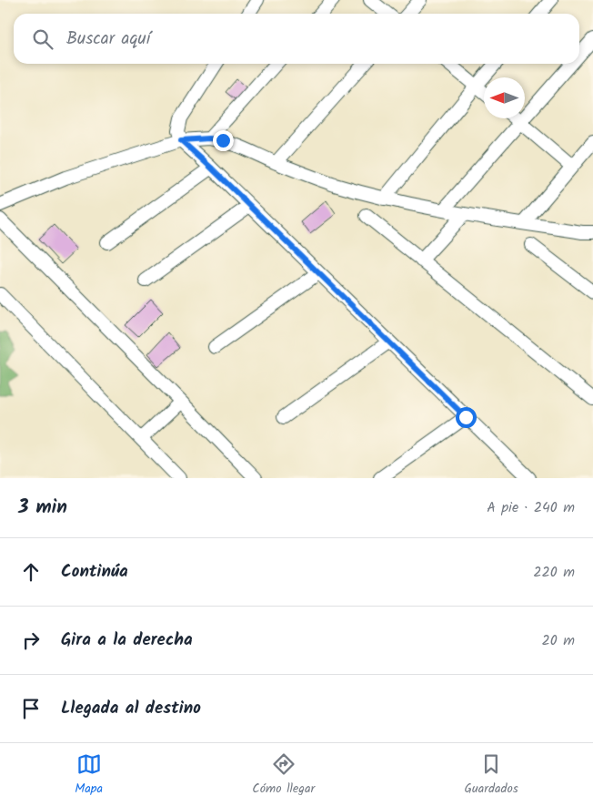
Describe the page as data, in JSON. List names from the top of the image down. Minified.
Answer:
{"north":"left","page":{"search":"Buscar aquí","heading":["3 min","A pie · 240 m"],"list":[["Continúa","220 m"],["Gira a la derecha","20 m"],"Llegada al destino"],"nav":["Mapa","Cómo llegar","Guardados"]}}
